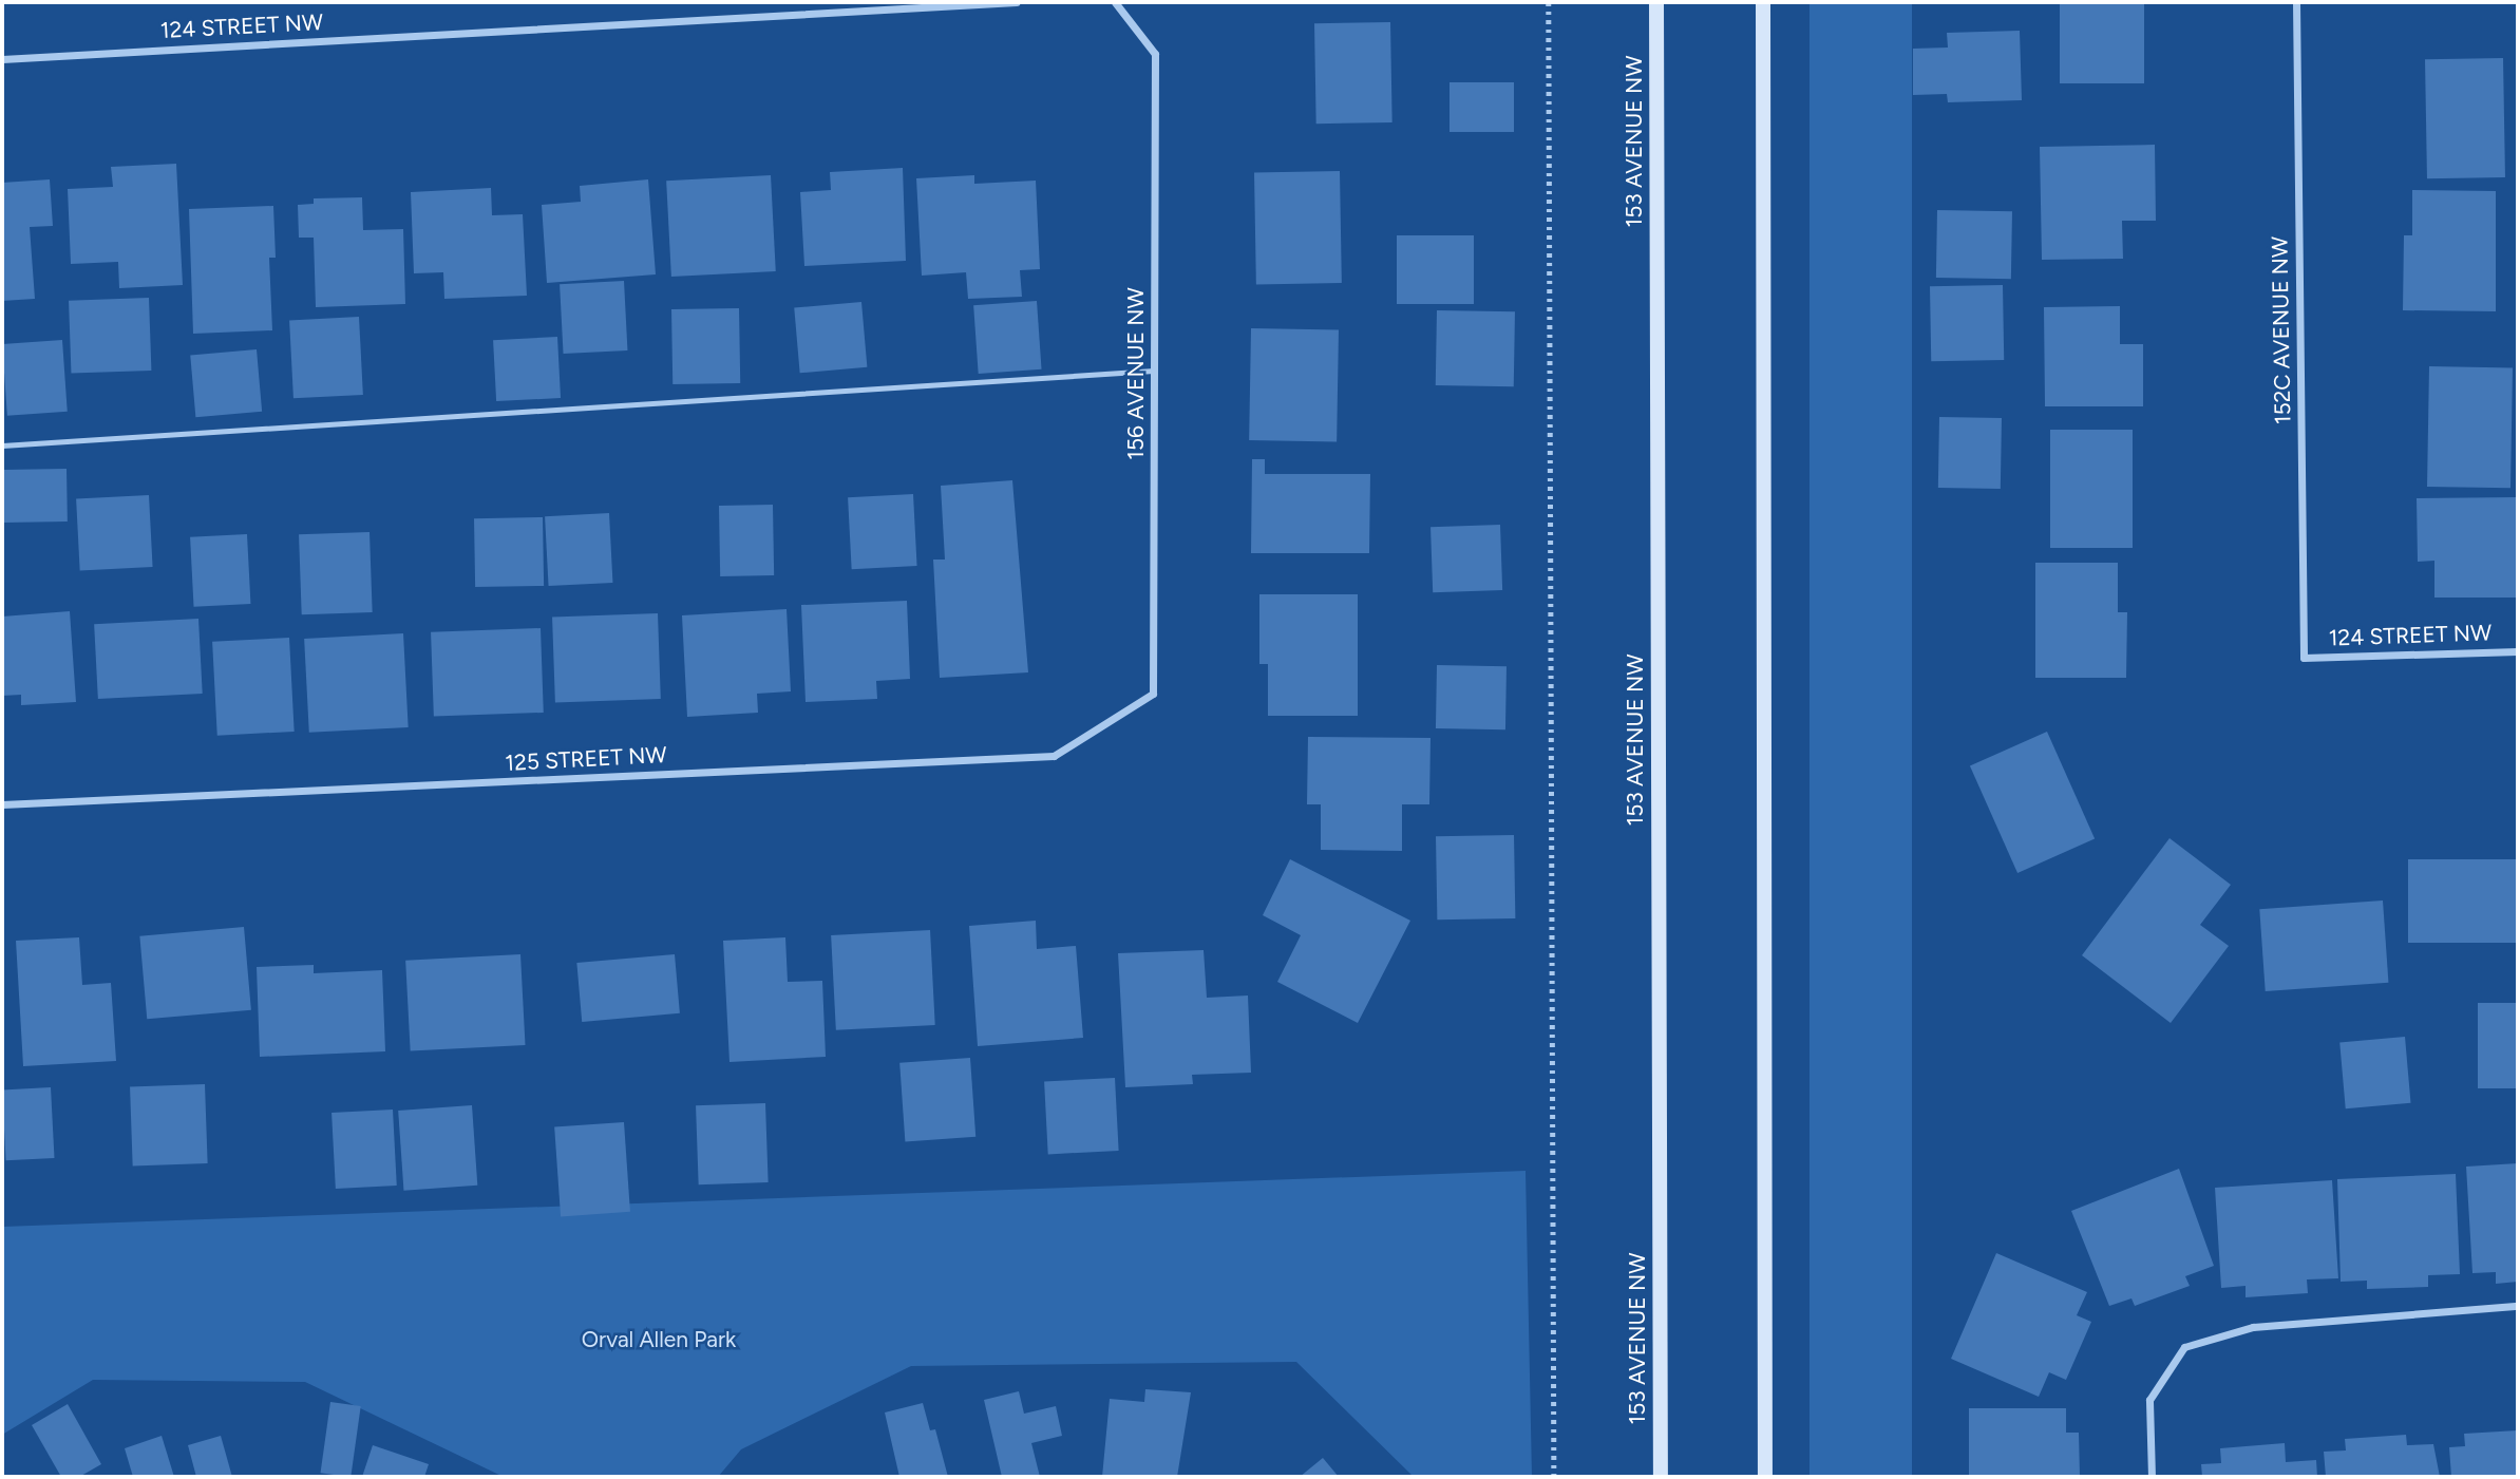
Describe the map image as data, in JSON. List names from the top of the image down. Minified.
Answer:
{"streets":{"main road":["153 AVENUE NW"],"street":["124 STREET NW","152C AVENUE NW","156 AVENUE NW","125 STREET NW"]},"crossings":[["124 STREET NW","152C AVENUE NW"],["156 AVENUE NW","125 STREET NW"]],"parks":["Orval Allen Park"]}
